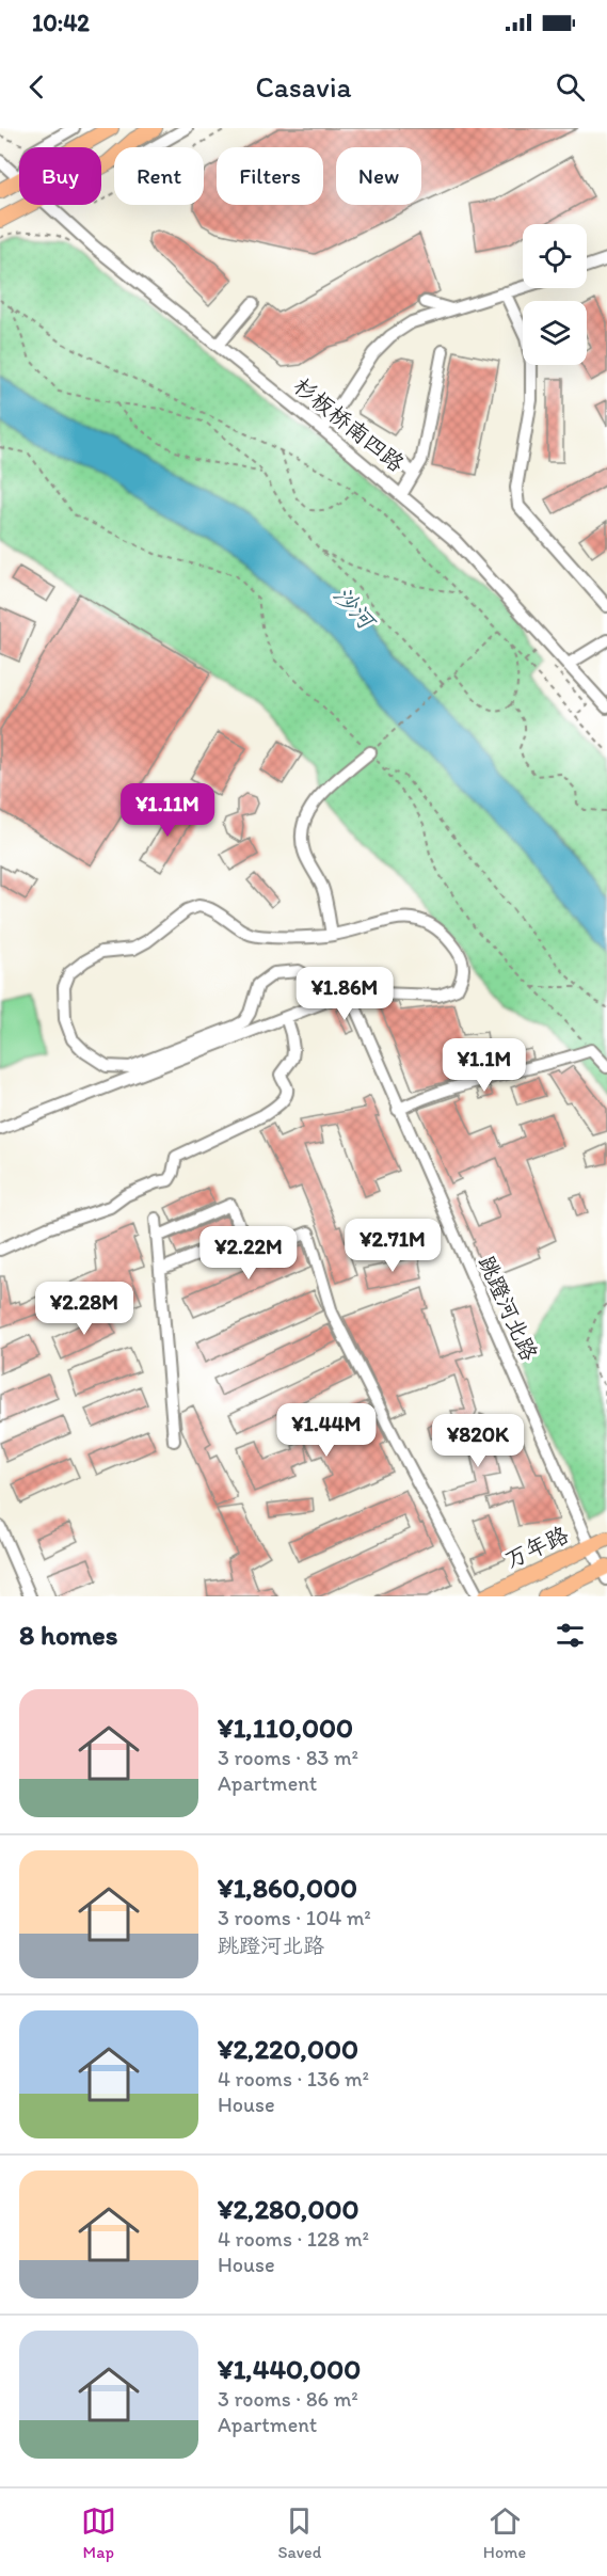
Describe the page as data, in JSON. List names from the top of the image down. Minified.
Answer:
{"streets":{"main road":["万年路"],"street":["杉板桥南四路","跳蹬河北路"]},"crossings":[["跳蹬河北路","万年路"]],"water":["沙河"],"page":{"status":"10:42","header":"Casavia","chip":["Buy","Rent","Filters","New"],"price":["¥1.11M","¥1.86M","¥1.1M","¥2.71M","¥2.22M","¥2.28M","¥1.44M","¥820K"],"heading":"8 homes","list":[{"name":"¥1,110,000","note":"3 rooms · 83 m² · Apartment"},{"name":"¥1,860,000","note":"3 rooms · 104 m² · 跳蹬河北路"},{"name":"¥2,220,000","note":"4 rooms · 136 m² · House"},{"name":"¥2,280,000","note":"4 rooms · 128 m² · House"},{"name":"¥1,440,000","note":"3 rooms · 86 m² · Apartment"}],"tabs":["Map","Saved","Home"]}}
